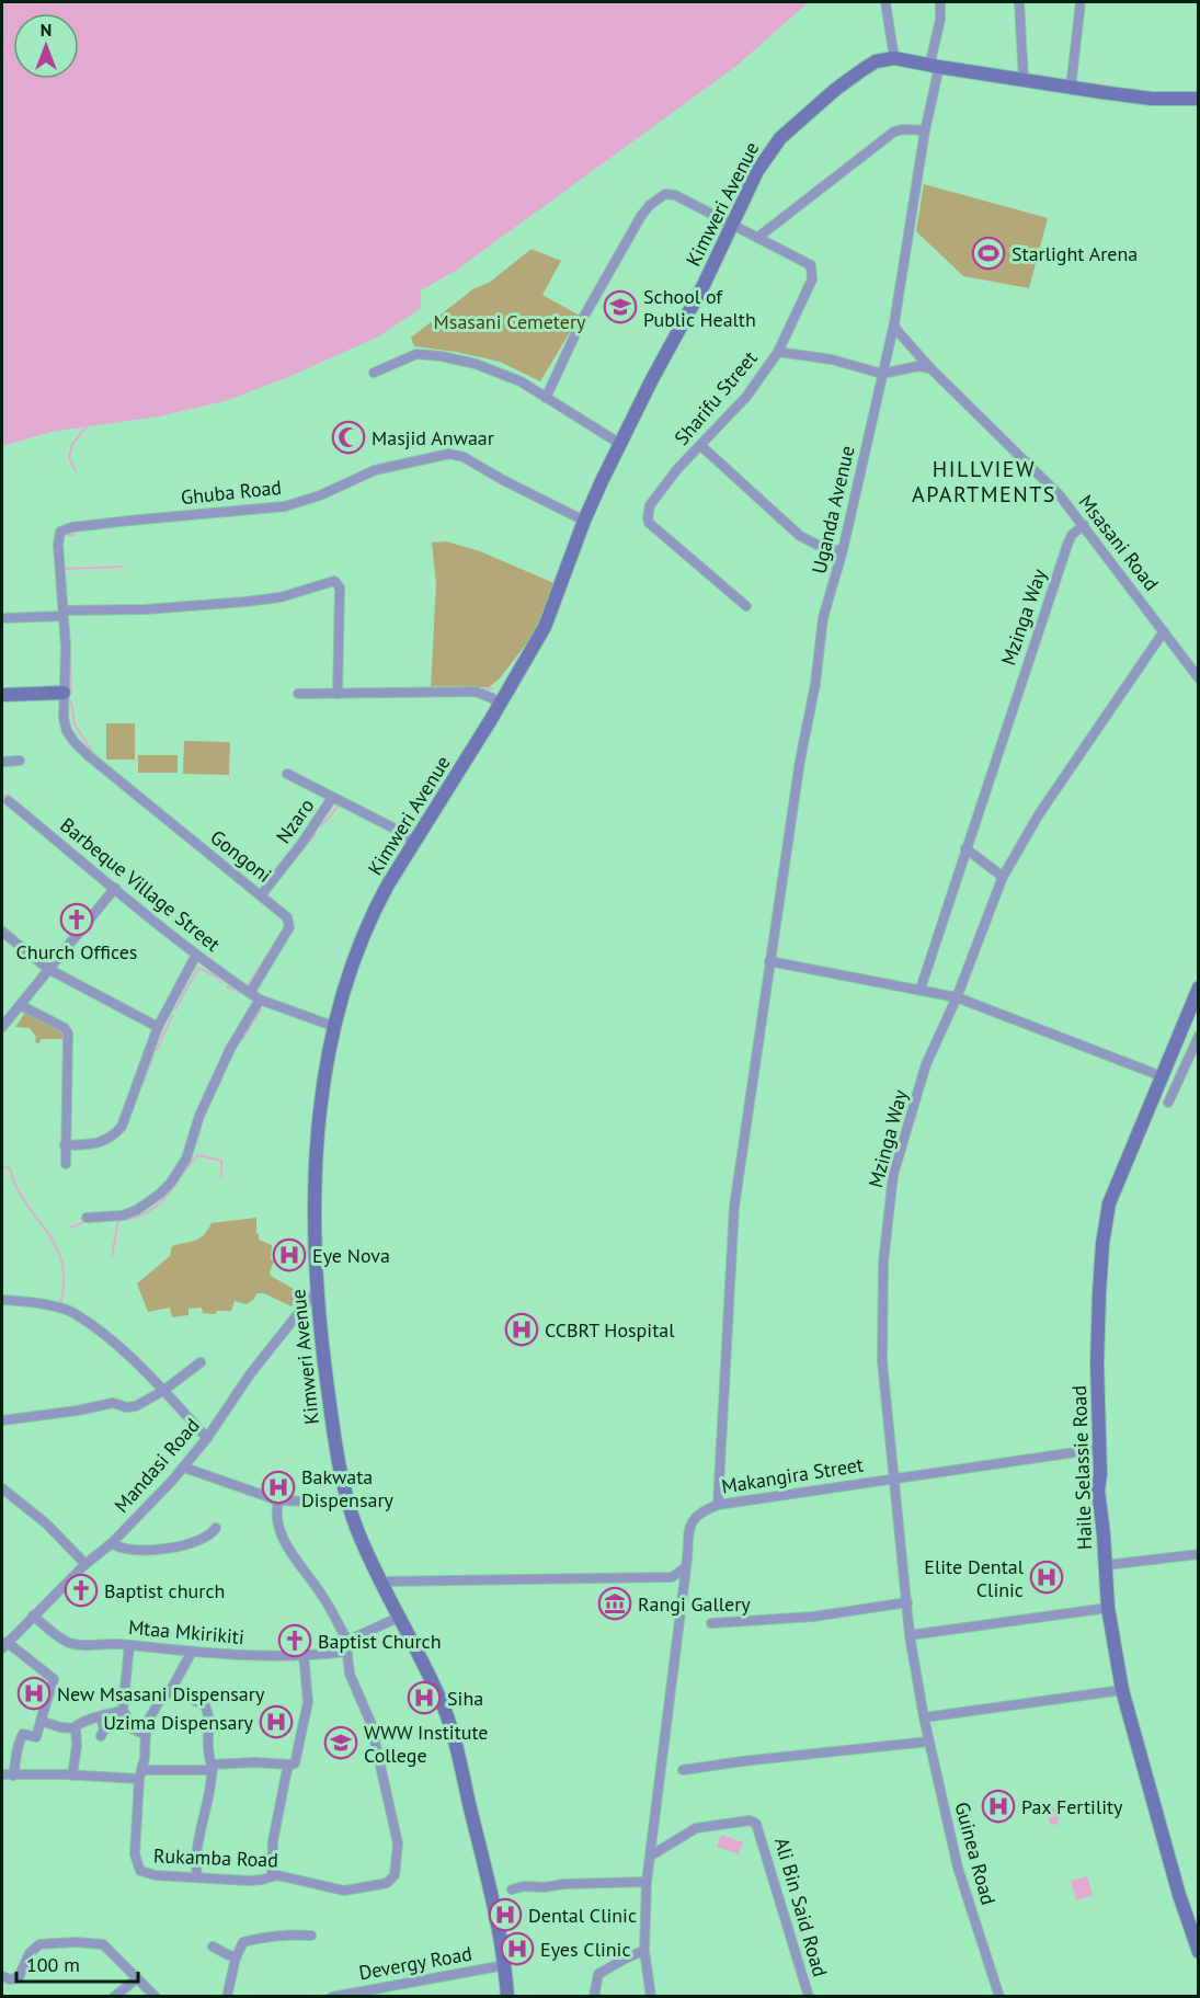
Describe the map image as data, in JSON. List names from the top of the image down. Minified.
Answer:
{"streets":{"street":["Kimweri Avenue","Sharifu Street","Ghuba Road","Uganda Avenue","Msasani Road","Mzinga Way","Nzaro","Gongoni","Barbeque Village Street","Mandasi Road","Haile Selassie Road","Makangira Street","Mtaa Mkirikiti","Guinea Road","Rukamba Road","Ali Bin Said Road","Devergy Road"]},"crossings":[["Kimweri Avenue","Sharifu Street"],["Kimweri Avenue","Ghuba Road"],["Kimweri Avenue","Mandasi Road"],["Kimweri Avenue","Devergy Road"],["Ghuba Road","Gongoni"],["Uganda Avenue","Msasani Road"],["Uganda Avenue","Makangira Street"],["Msasani Road","Mzinga Way"],["Mzinga Way","Makangira Street"],["Mzinga Way","Guinea Road"],["Nzaro","Gongoni"],["Gongoni","Barbeque Village Street"],["Mandasi Road","Mtaa Mkirikiti"],["Haile Selassie Road","Makangira Street"],["Mtaa Mkirikiti","Rukamba Road"]],"districts":["HILLVIEW APARTMENTS"],"parks":["Msasani Cemetery"],"places":{"sports":["Starlight Arena"],"school or university":["School of Public Health","WWW Institute College"],"mosque":["Masjid Anwaar"],"church":["Church Offices","Baptist church","Baptist Church"],"hospital":["Eye Nova","CCBRT Hospital","Bakwata Dispensary","Elite Dental Clinic","New Msasani Dispensary","Siha","Uzima Dispensary","Pax Fertility","Dental Clinic","Eyes Clinic"],"museum":["Rangi Gallery"]},"scale_bar":"100 m","north":"top"}
